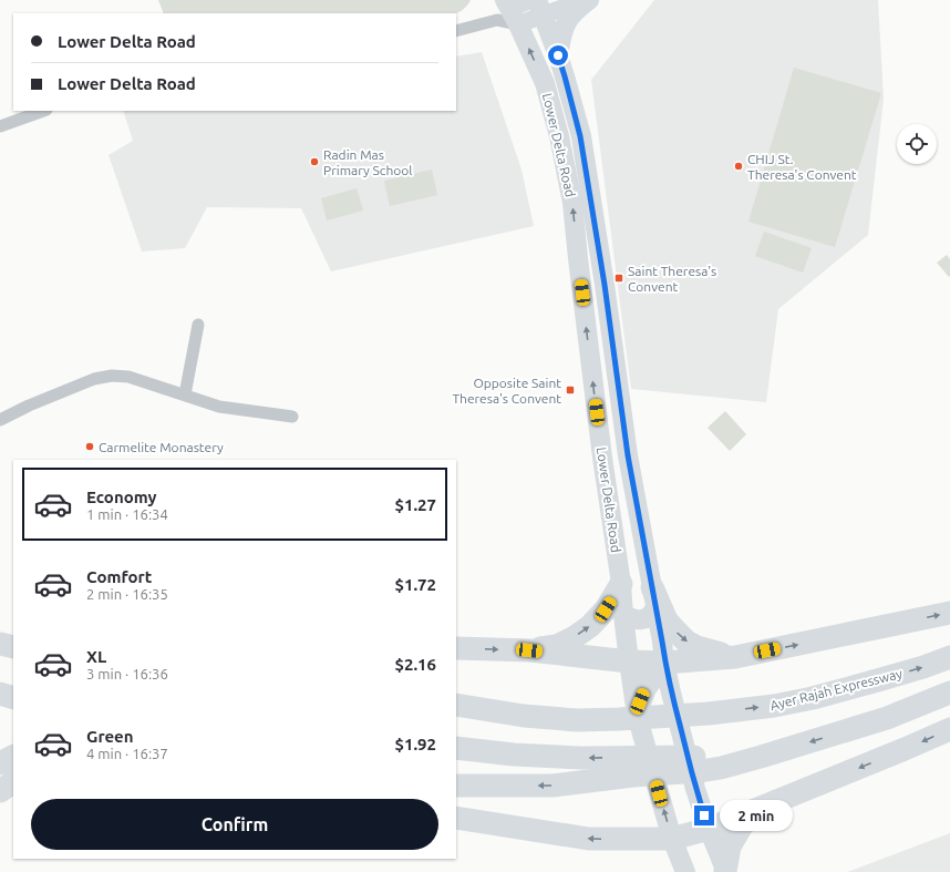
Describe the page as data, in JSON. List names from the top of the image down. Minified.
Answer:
{"streets":{"highway":["Ayer Rajah Expressway"],"main road":["Lower Delta Road"]},"places":{"other":["Radin Mas Primary School","CHIJ St. Theresa's Convent","Carmelite Monastery"],"transit":["Saint Theresa's Convent","Opposite Saint Theresa's Convent"]},"page":{"banner":["Lower Delta Road","Lower Delta Road"],"list":[{"name":"Economy","note":"1 min · 16:34","value":"$1.27"},{"name":"Comfort","note":"2 min · 16:35","value":"$1.72"},{"name":"XL","note":"3 min · 16:36","value":"$2.16"},{"name":"Green","note":"4 min · 16:37","value":"$1.92"}],"buttons":"Confirm","bubble":"2 min"}}
